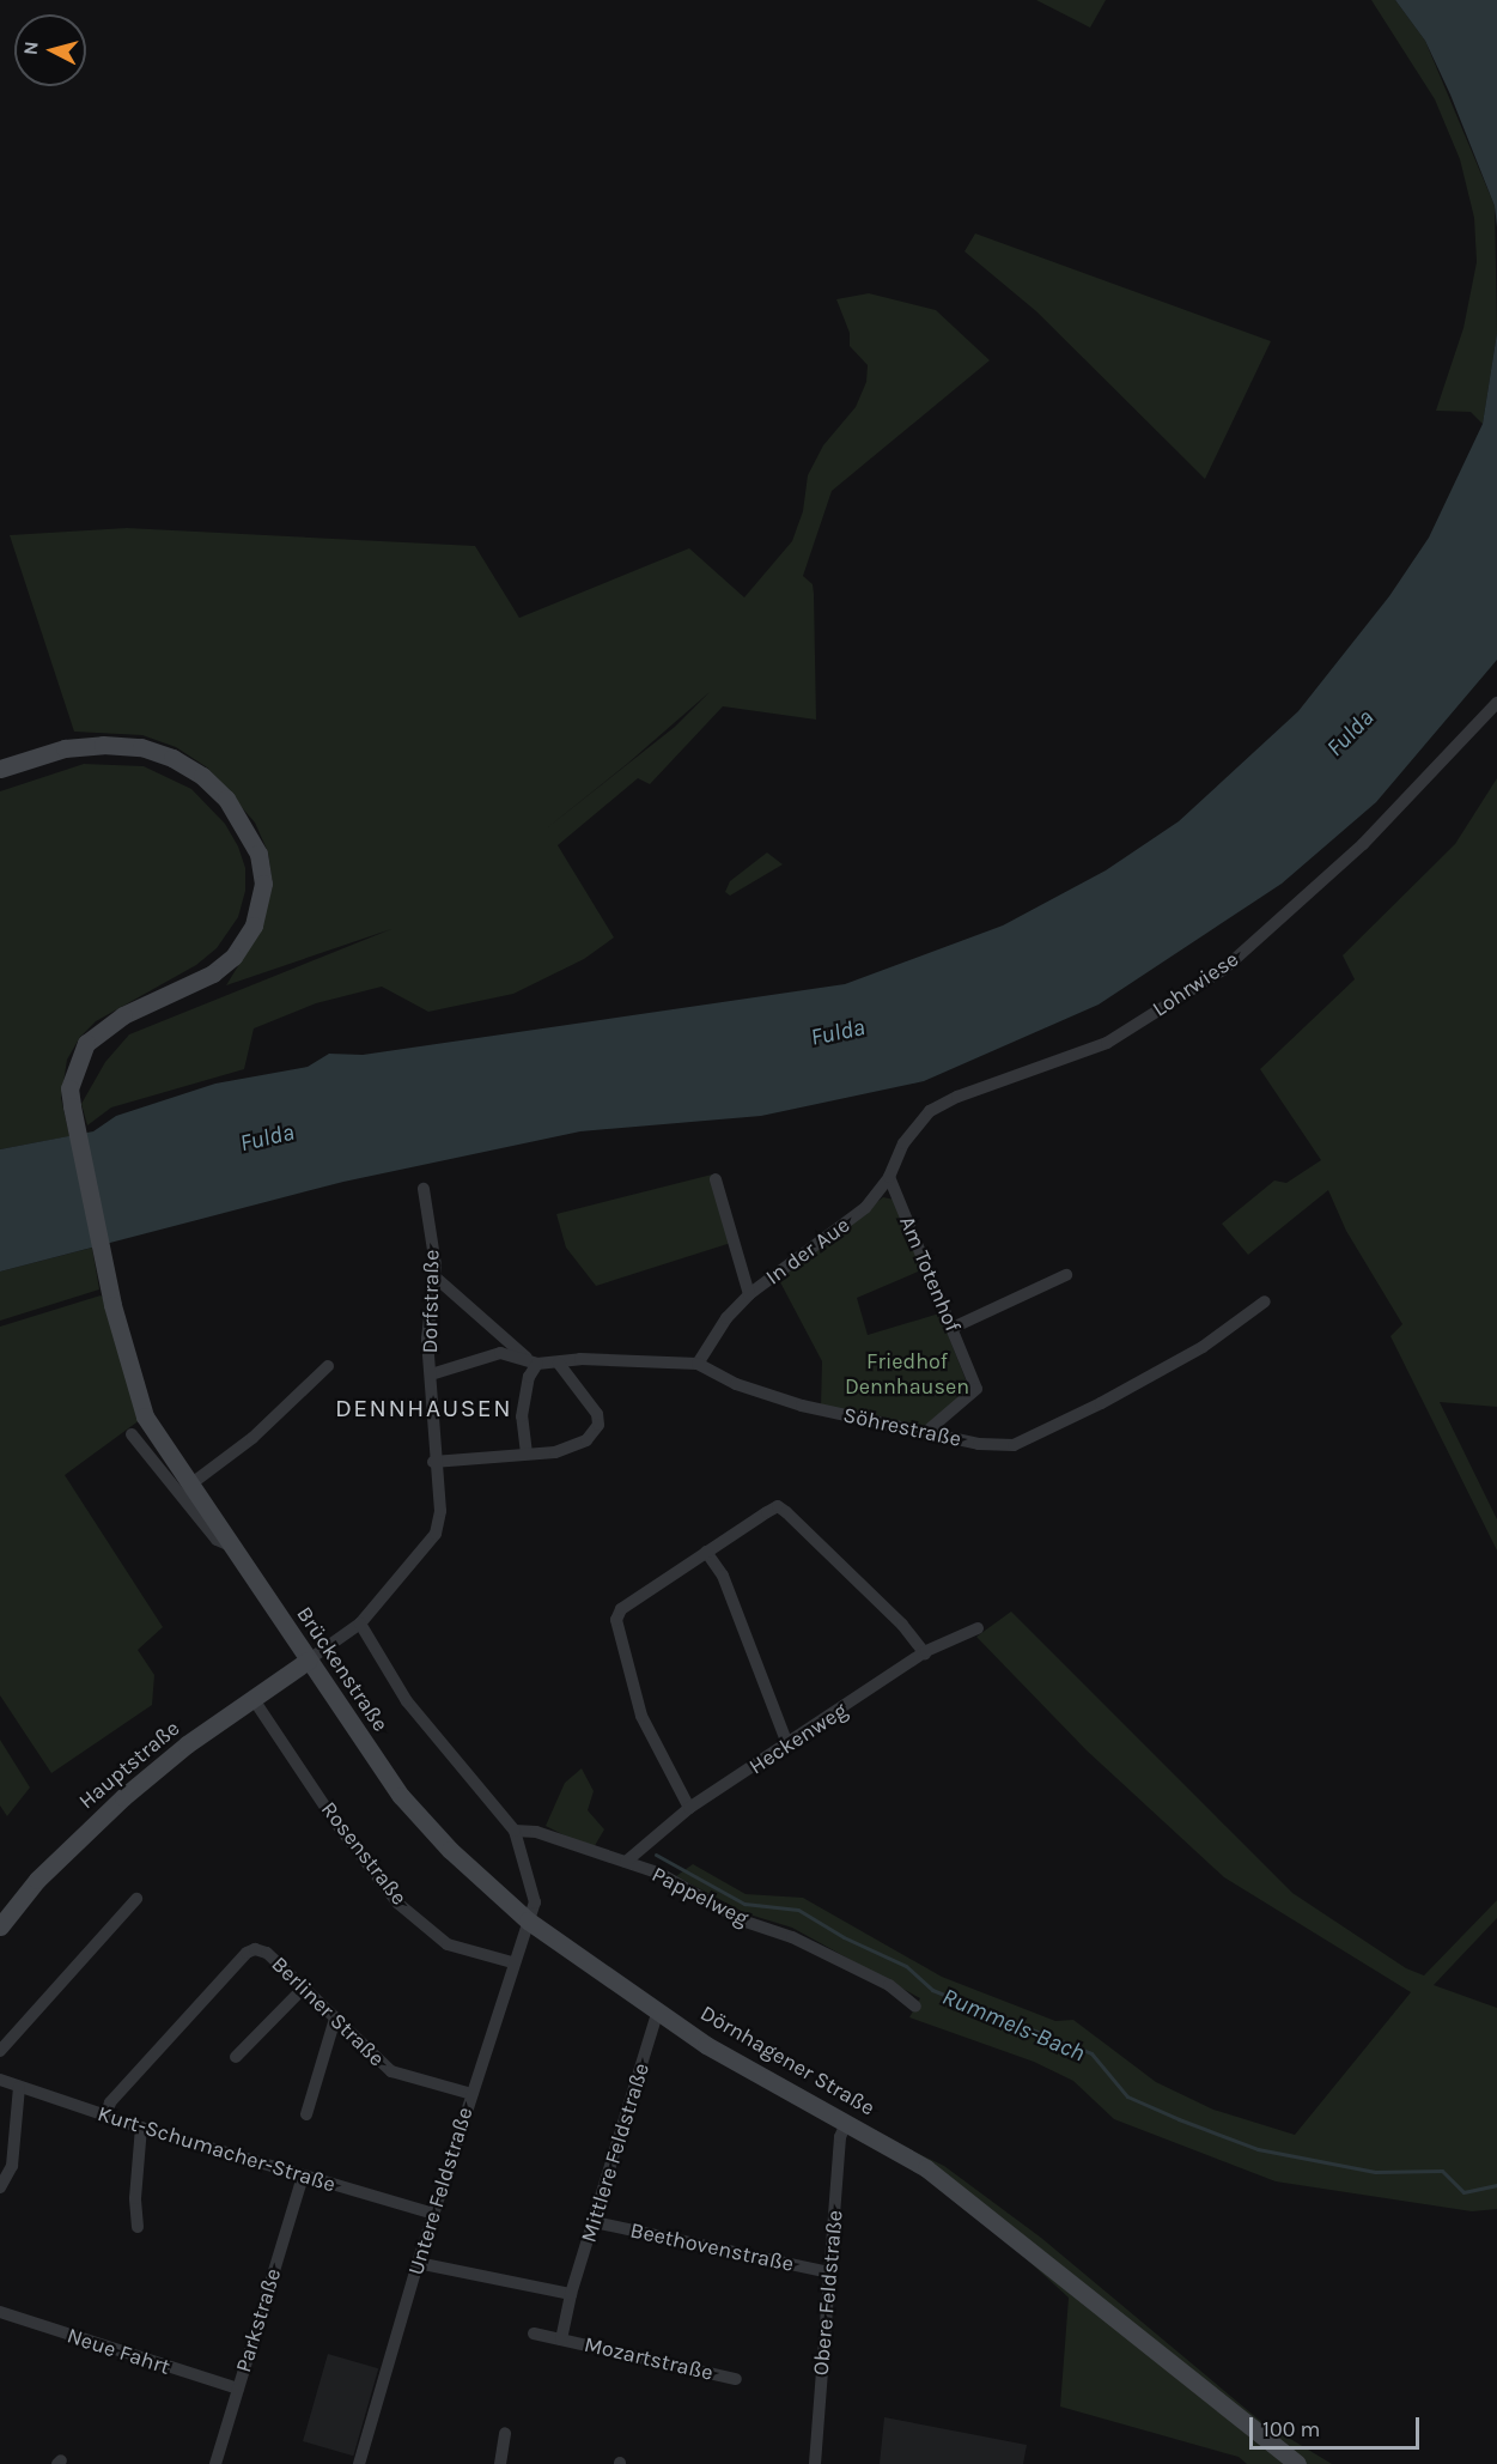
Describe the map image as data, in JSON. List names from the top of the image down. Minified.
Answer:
{"streets":{"street":["Lohrwiese","In der Aue","Am Totenhof","Dorfstraße","Söhrestraße","Brückenstraße","Heckenweg","Hauptstraße","Rosenstraße","Pappelweg","Berliner Straße","Dörnhagener Straße","Kurt-Schumacher-Straße","Mittlere Feldstraße","Untere Feldstraße","Beethovenstraße","Obere Feldstraße","Parkstraße","Neue Fahrt","Mozartstraße"]},"crossings":[["Lohrwiese","In der Aue"],["Lohrwiese","Am Totenhof"],["In der Aue","Söhrestraße"],["Am Totenhof","Söhrestraße"],["Dorfstraße","Söhrestraße"],["Dorfstraße","Brückenstraße"],["Dorfstraße","Hauptstraße"],["Brückenstraße","Hauptstraße"],["Brückenstraße","Dörnhagener Straße"],["Brückenstraße","Untere Feldstraße"],["Heckenweg","Pappelweg"],["Hauptstraße","Rosenstraße"],["Rosenstraße","Untere Feldstraße"],["Berliner Straße","Kurt-Schumacher-Straße"],["Berliner Straße","Untere Feldstraße"],["Dörnhagener Straße","Mittlere Feldstraße"],["Dörnhagener Straße","Untere Feldstraße"],["Dörnhagener Straße","Obere Feldstraße"],["Kurt-Schumacher-Straße","Untere Feldstraße"],["Kurt-Schumacher-Straße","Parkstraße"],["Mittlere Feldstraße","Beethovenstraße"],["Mittlere Feldstraße","Mozartstraße"],["Beethovenstraße","Obere Feldstraße"],["Parkstraße","Neue Fahrt"]],"districts":["DENNHAUSEN"],"water":["Fulda","Rummels-Bach"],"parks":["Friedhof Dennhausen"],"scale_bar":"100 m","north":"left"}
